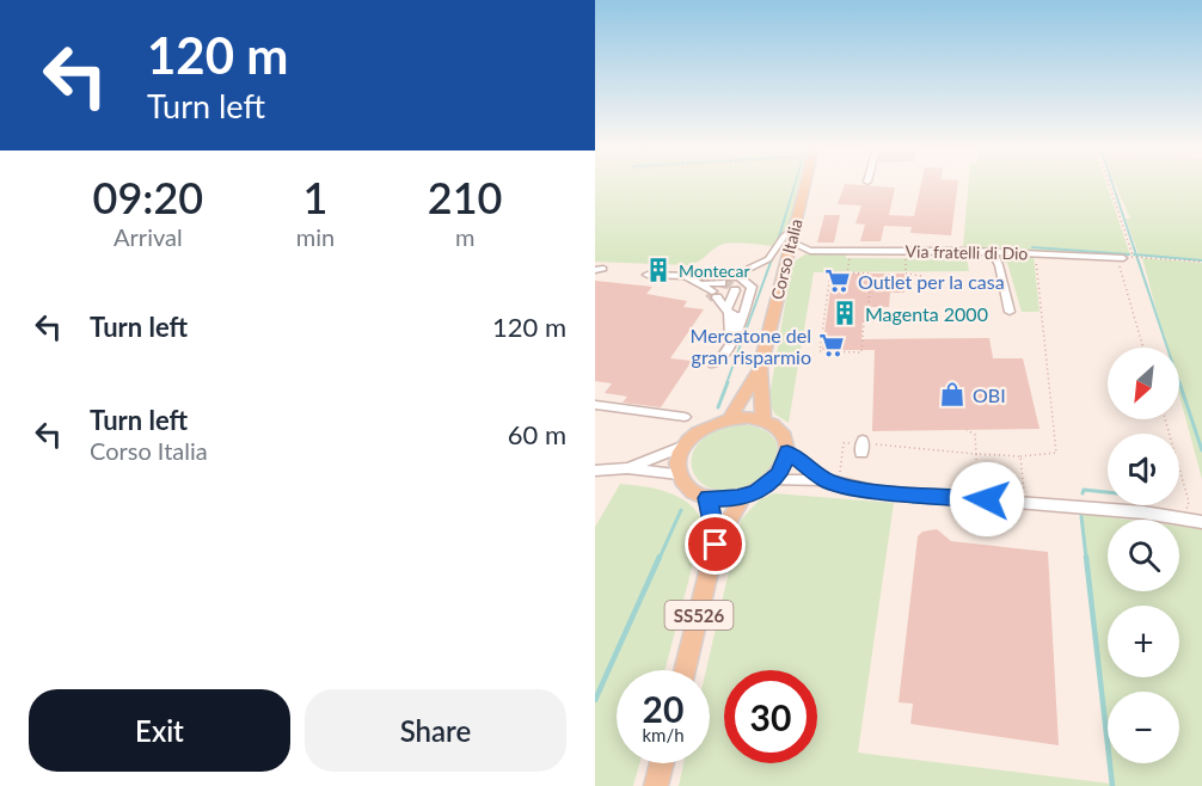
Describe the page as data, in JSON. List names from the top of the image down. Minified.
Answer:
{"streets":{"main road":["Corso Italia","SS526"],"street":["Via fratelli di Dio"]},"crossings":[["Via fratelli di Dio","Corso Italia"],["Corso Italia","SS526"]],"places":{"building":["Montecar","Magenta 2000"],"supermarket":["Outlet per la casa","Mercatone del gran risparmio"],"shop":["OBI"]},"north":"bottom left","page":{"turn":["120 m","Turn left"],"eta":["09:20","Arrival","1","min","210","m"],"list":[{"name":"Turn left","value":"120 m"},{"name":"Turn left","note":"Corso Italia","value":"60 m"}],"map_buttons":["+","−"],"speed":"20 km/h","limit":"30","buttons":["Exit","Share"]}}
